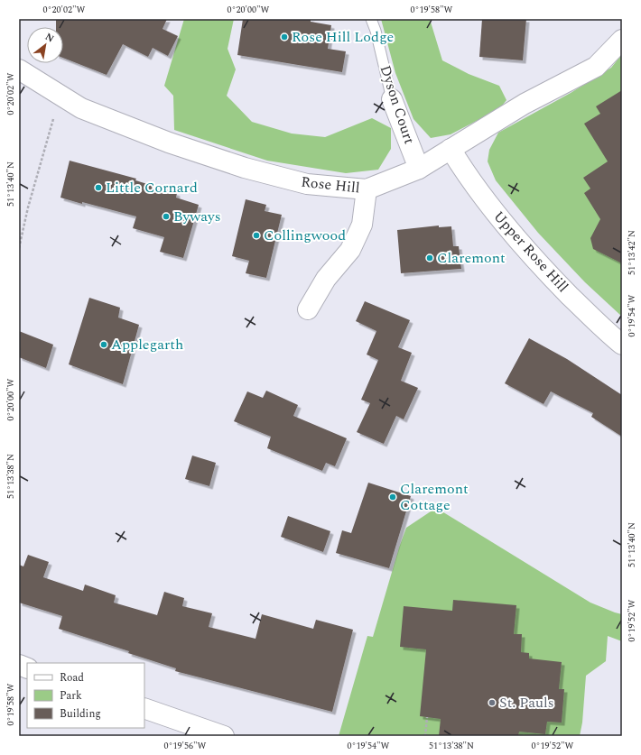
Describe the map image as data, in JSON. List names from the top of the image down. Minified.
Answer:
{"streets":{"street":["Dyson Court","Rose Hill","Upper Rose Hill"]},"crossings":[["Dyson Court","Rose Hill"],["Rose Hill","Upper Rose Hill"]],"places":["Rose Hill Lodge","Little Cornard","Byways","Collingwood","Claremont","Applegarth","Claremont Cottage","St. Pauls"],"legend":["Road","Park","Building"],"north":"top right","coordinates":["0°20'02\"W","0°20'00\"W","0°19'58\"W","51°13'40\"N","51°13'42\"N","0°19'54\"W","51°13'38\"N","0°19'52\"W","0°19'56\"W"]}
